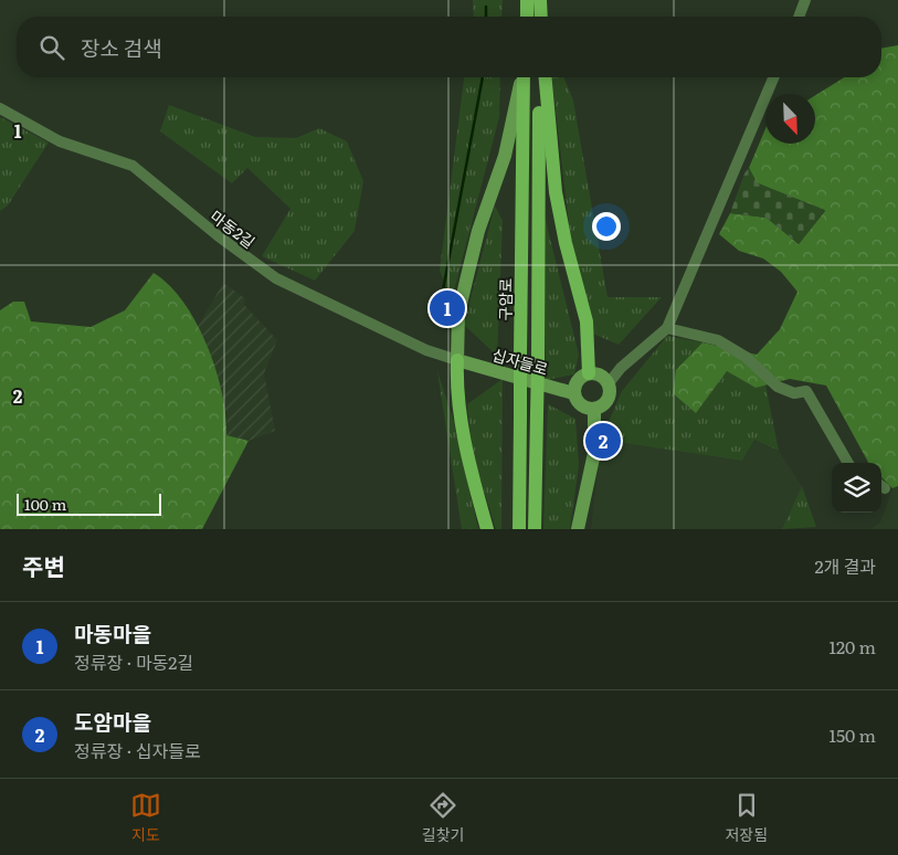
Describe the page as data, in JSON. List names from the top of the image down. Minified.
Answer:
{"streets":{"main road":["구암로"],"street":["마동2길","십자들로"]},"crossings":[["마동2길","십자들로"]],"scale_bar":"100 m","north":"bottom right","page":{"search":"장소 검색","pins":["1","2"],"scale":"100 m","heading":["주변","2개 결과"],"list":[{"mark":"1","name":"마동마을","note":"정류장 · 마동2길","value":"120 m"},{"mark":"2","name":"도암마을","note":"정류장 · 십자들로","value":"150 m"}],"nav":["지도","길찾기","저장됨"]},"grid":{"rows":["1","2"]}}
